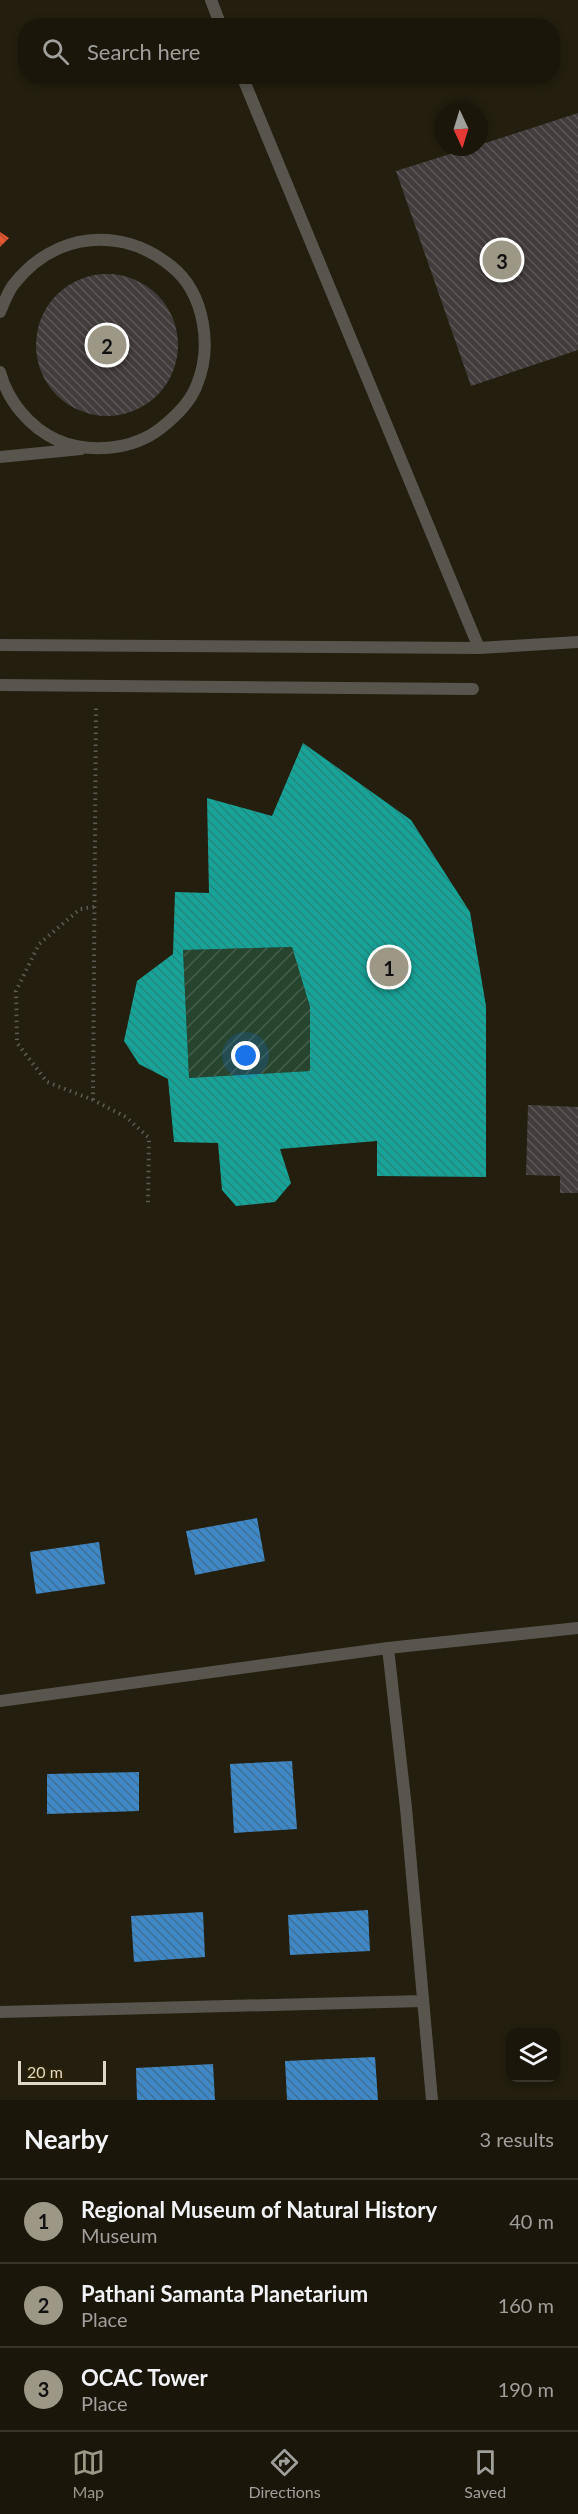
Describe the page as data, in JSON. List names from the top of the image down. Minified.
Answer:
{"scale_bar":"20 m","north":"bottom","page":{"search":"Search here","pins":["3","2","1"],"scale":"20 m","heading":["Nearby","3 results"],"list":[{"mark":"1","name":"Regional Museum of Natural History","note":"Museum","value":"40 m"},{"mark":"2","name":"Pathani Samanta Planetarium","note":"Place","value":"160 m"},{"mark":"3","name":"OCAC Tower","note":"Place","value":"190 m"}],"nav":["Map","Directions","Saved"]}}
